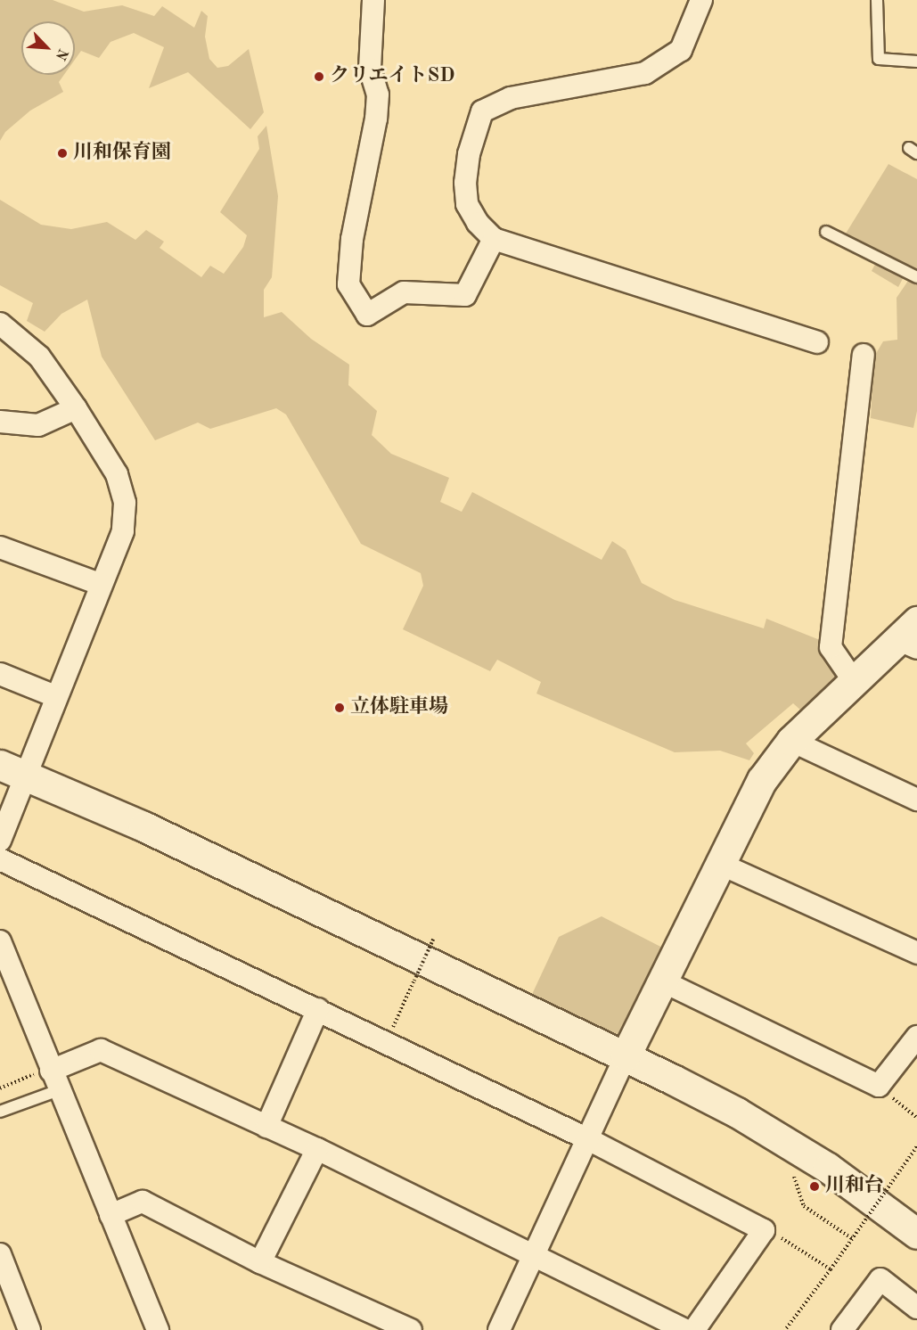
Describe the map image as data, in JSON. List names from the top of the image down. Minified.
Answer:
{"places":["クリエイトSD","川和保育園","立体駐車場","川和台"],"north":"bottom right"}
